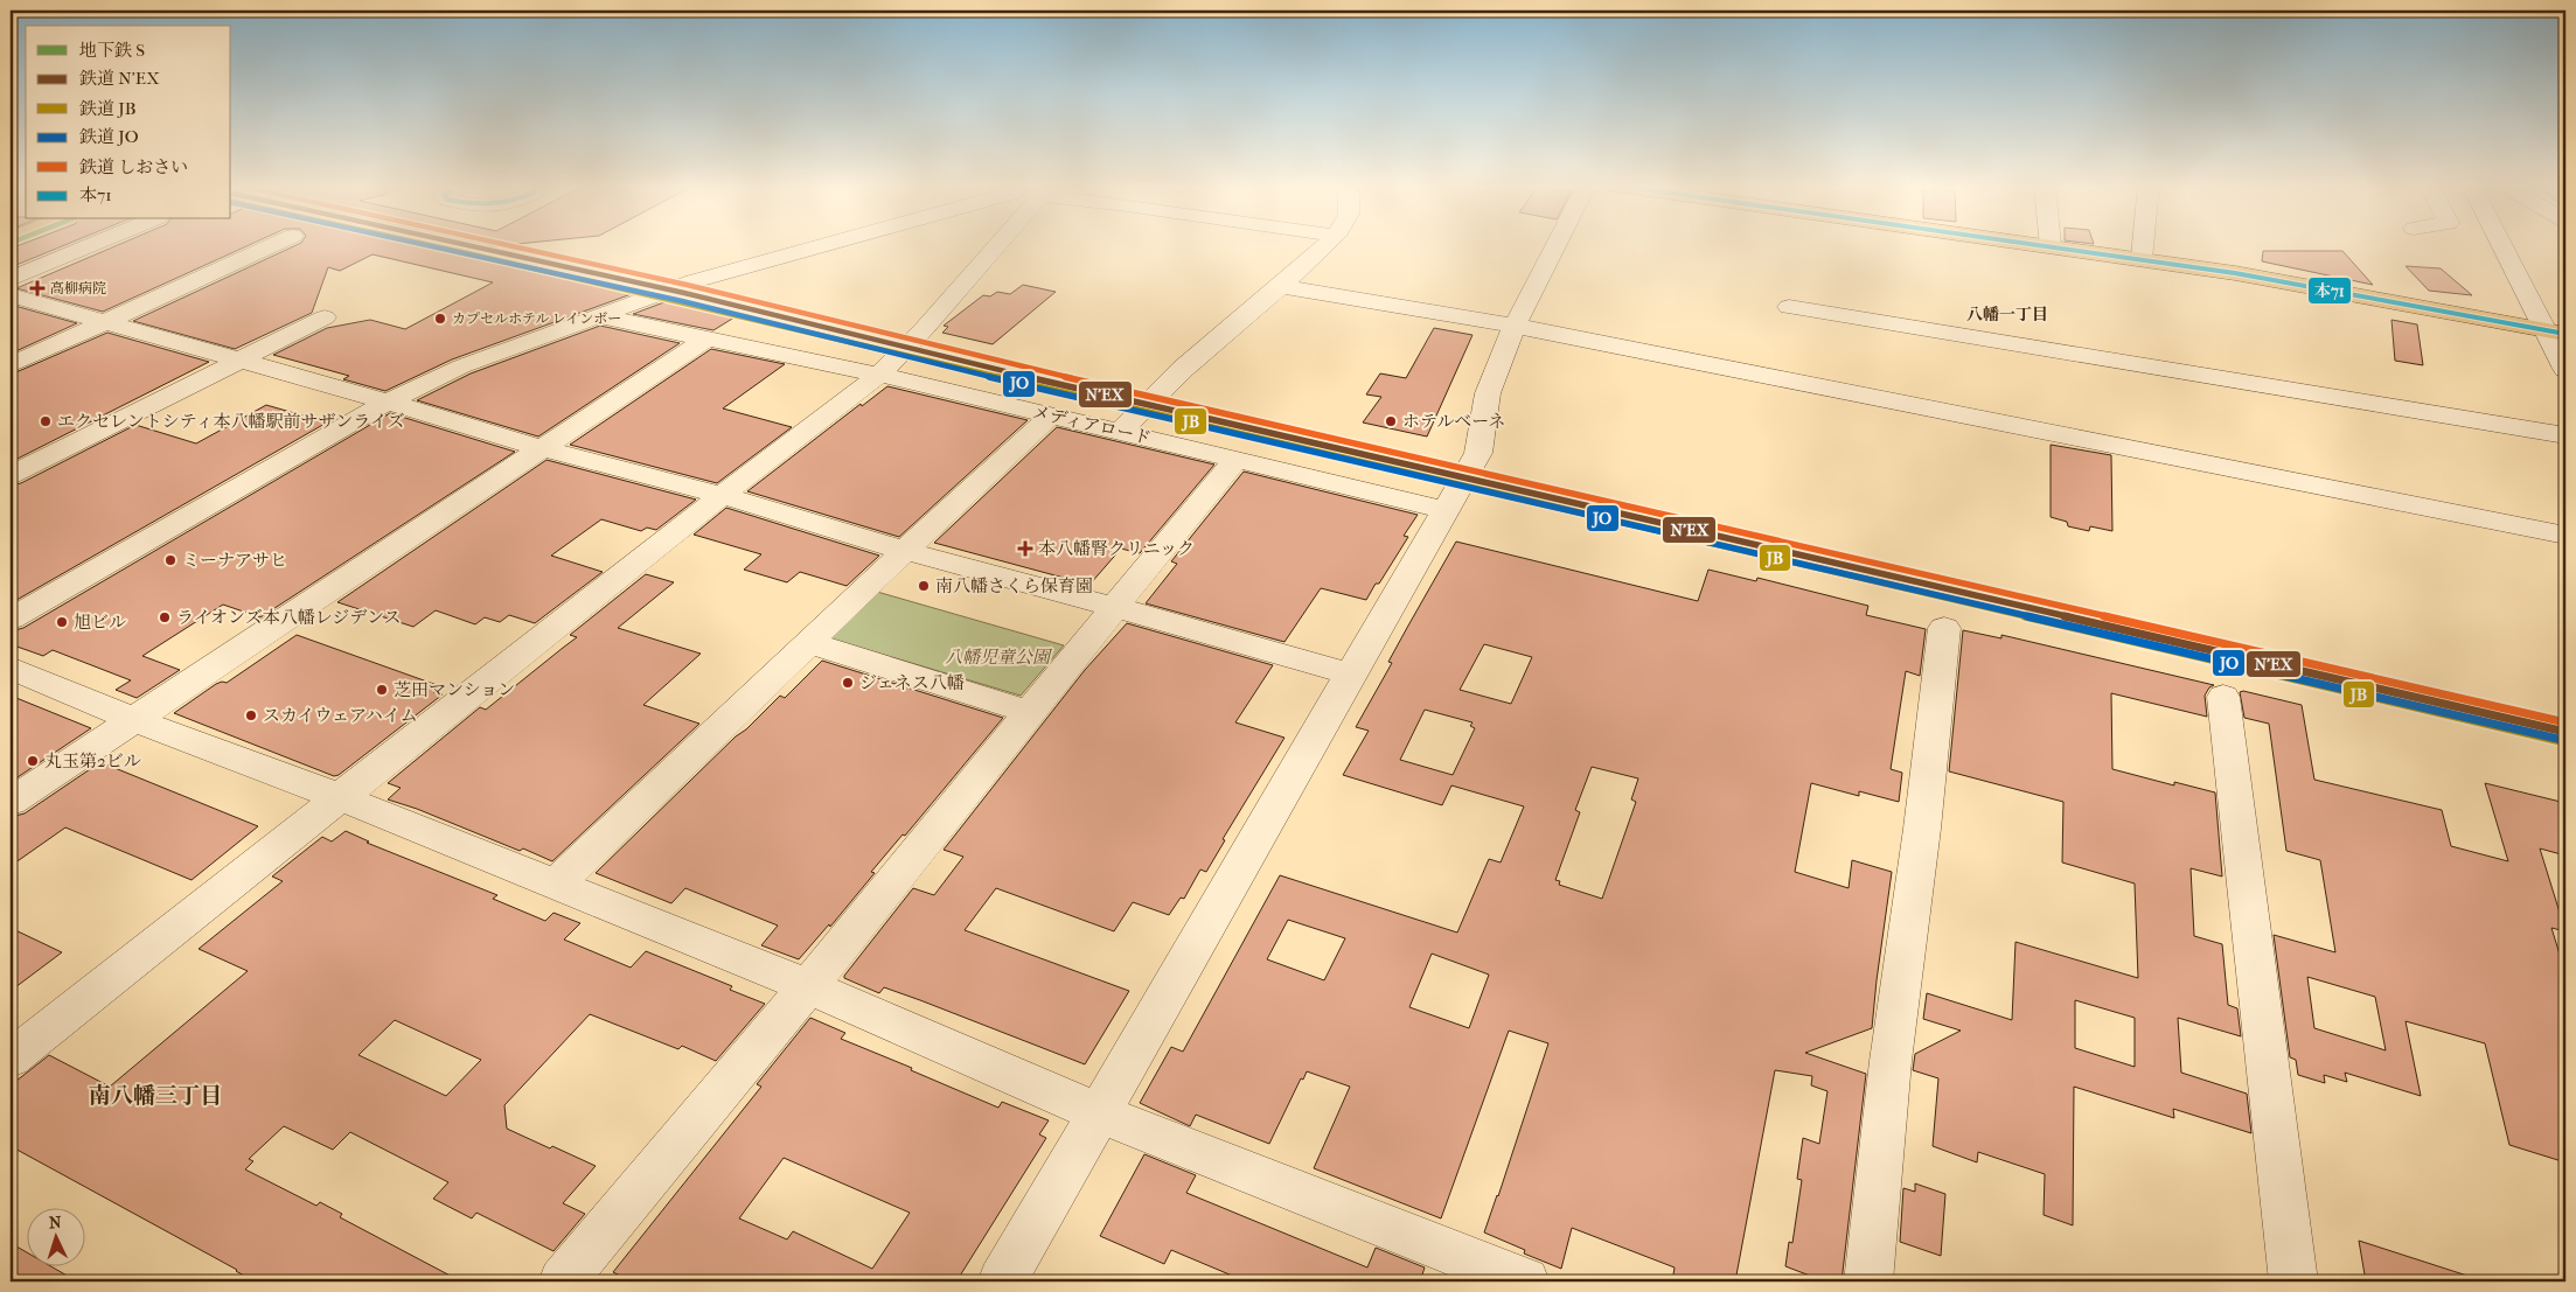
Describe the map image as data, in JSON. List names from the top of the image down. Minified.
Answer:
{"streets":{"street":["メディアロード"]},"districts":["八幡一丁目","南八幡三丁目"],"parks":["八幡児童公園"],"places":{"health":["高柳病院","本八幡腎クリニック"],"other":["カプセルホテル レインボー","エクセレントシティ本八幡駅前サザンライズ","ホテルベーネ","ミーナアサヒ","南八幡さくら保育園","ライオンズ本八幡レジデンス","旭ビル","ジェネス八幡","芝田マンション","スカイウェアハイム","丸玉第2ビル"]},"lines":["rail line N'EX","rail line JB","rail line JO","rail line しおさい","transit line 本71"],"legend":["地下鉄 S","鉄道 N'EX","鉄道 JB","鉄道 JO","鉄道 しおさい","本71"],"north":"top"}
